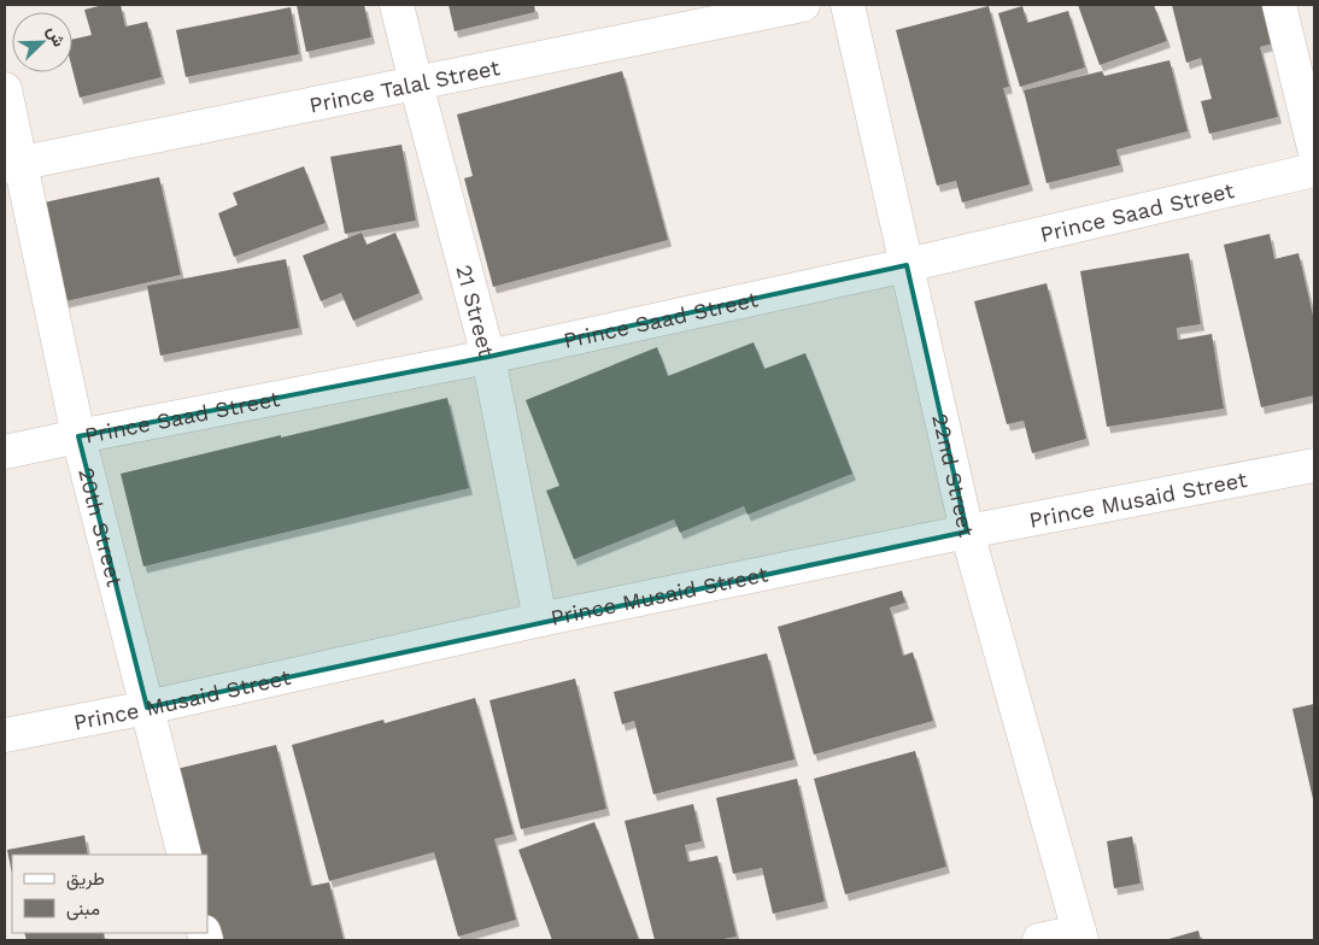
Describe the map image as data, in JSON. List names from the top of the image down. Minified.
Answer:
{"streets":{"street":["Prince Talal Street","Prince Saad Street","21 Street","22nd Street","Prince Musaid Street","20th Street"]},"crossings":[["Prince Talal Street","21 Street"],["Prince Talal Street","20th Street"],["Prince Saad Street","21 Street"],["Prince Saad Street","22nd Street"],["Prince Saad Street","20th Street"],["21 Street","Prince Musaid Street"],["22nd Street","Prince Musaid Street"],["Prince Musaid Street","20th Street"]],"legend":["طريق","مبنى"],"north":"top right"}
